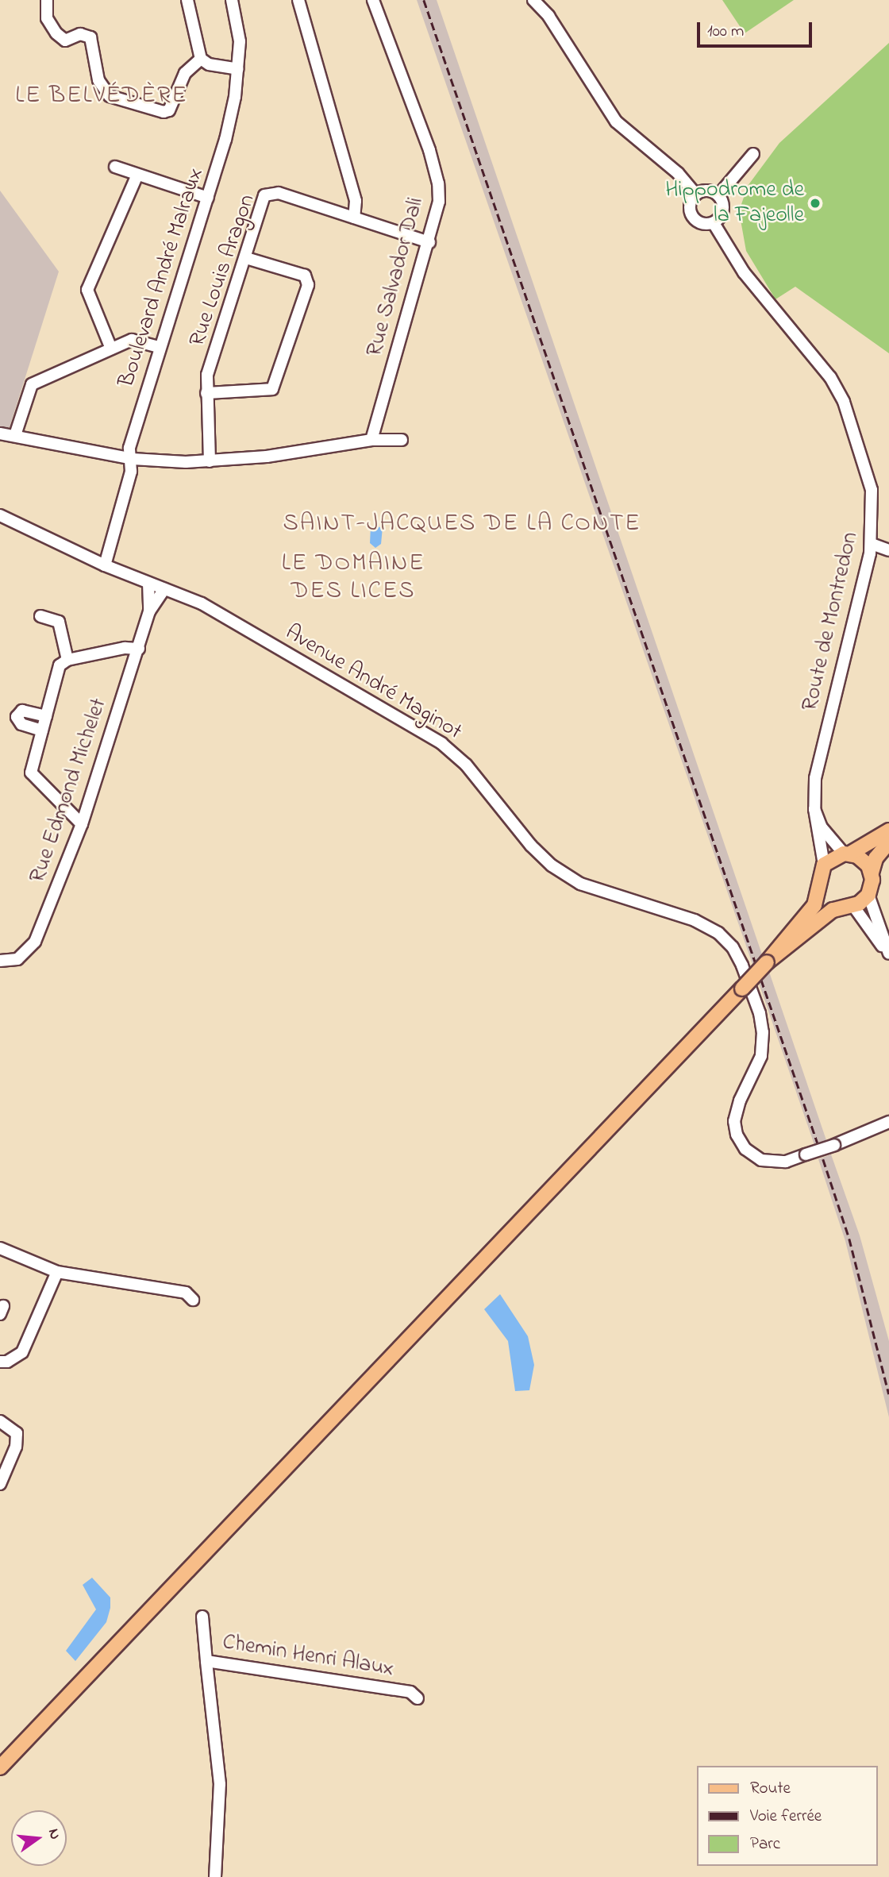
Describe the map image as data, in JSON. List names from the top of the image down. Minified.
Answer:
{"streets":{"street":["Rue Louis Aragon","Rue Salvador Dali","Boulevard André Malraux","Route de Montredon","Avenue André Maginot","Rue Edmond Michelet","Chemin Henri Alaux"]},"crossings":[["Rue Louis Aragon","Rue Salvador Dali"],["Boulevard André Malraux","Avenue André Maginot"],["Avenue André Maginot","Rue Edmond Michelet"]],"districts":["LE BELVÉDÈRE","SAINT-JACQUES DE LA CONTE","LE DOMAINE DES LICES"],"places":["Hippodrome de la Fajeolle"],"legend":["Route","Voie ferrée","Parc"],"scale_bar":"100 m","north":"right"}
